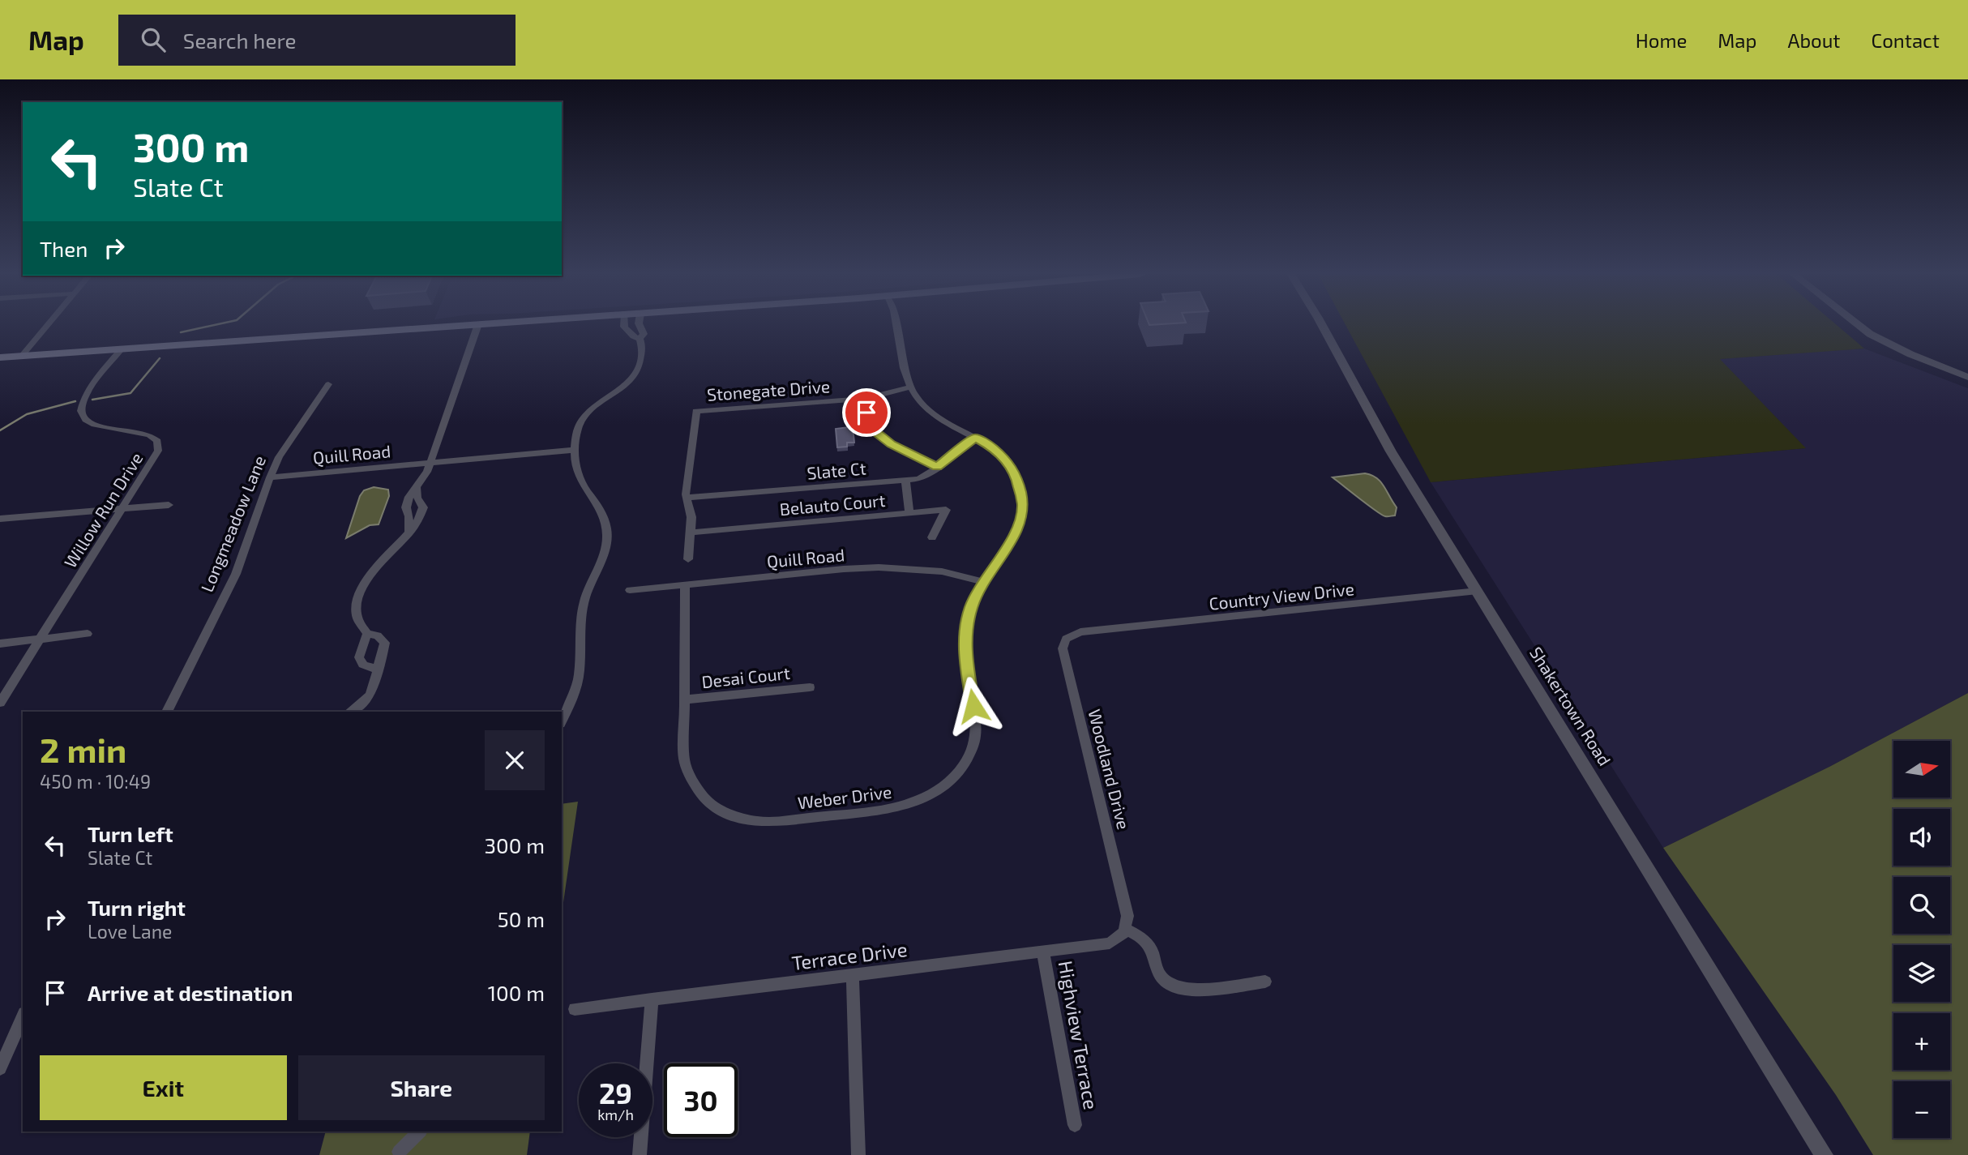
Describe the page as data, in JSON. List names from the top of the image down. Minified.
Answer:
{"streets":{"street":["Stonegate Drive","Quill Road","Slate Ct","Belauto Court","Willow Run Drive","Longmeadow Lane","Country View Drive","Desai Court","Shakertown Road","Woodland Drive","Weber Drive","Terrace Drive","Highview Terrace"]},"crossings":[["Stonegate Drive","Slate Ct"],["Stonegate Drive","Weber Drive"],["Quill Road","Longmeadow Lane"],["Quill Road","Weber Drive"],["Slate Ct","Weber Drive"],["Country View Drive","Shakertown Road"],["Country View Drive","Woodland Drive"],["Desai Court","Weber Drive"],["Woodland Drive","Terrace Drive"],["Terrace Drive","Highview Terrace"]],"north":"right","page":{"header":"Map","search":"Search here","nav":["Home","Map","About","Contact"],"turn":["300 m","Slate Ct"],"then":"Then","heading":["2 min","450 m · 10:49"],"map_buttons":["+","−"],"list":[{"name":"Turn left","note":"Slate Ct","value":"300 m"},{"name":"Turn right","note":"Love Lane","value":"50 m"},{"name":"Arrive at destination","value":"100 m"}],"buttons":["Exit","Share"],"speed":"29 km/h","limit":"30"}}
